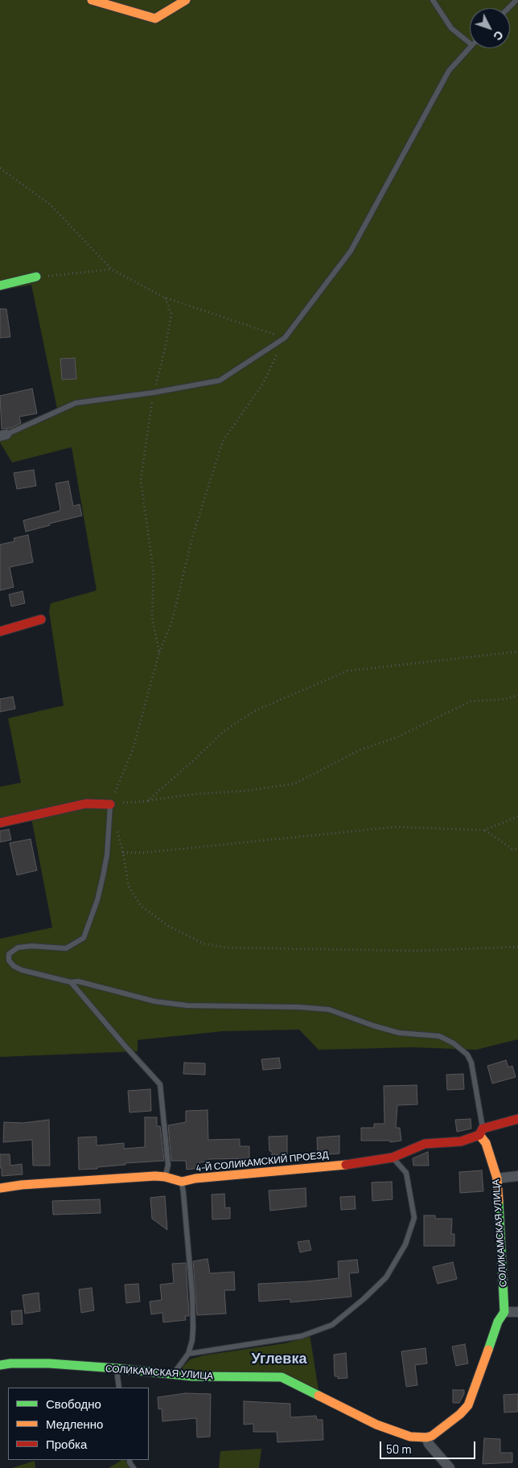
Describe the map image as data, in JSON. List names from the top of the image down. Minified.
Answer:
{"streets":{"street":["4-Й СОЛИКАМСКИЙ ПРОЕЗД","СОЛИКАМСКАЯ УЛИЦА"]},"crossings":[["4-Й СОЛИКАМСКИЙ ПРОЕЗД","СОЛИКАМСКАЯ УЛИЦА"]],"districts":["Углевка"],"legend":["Свободно","Медленно","Пробка"],"scale_bar":"50 m","north":"bottom right"}
